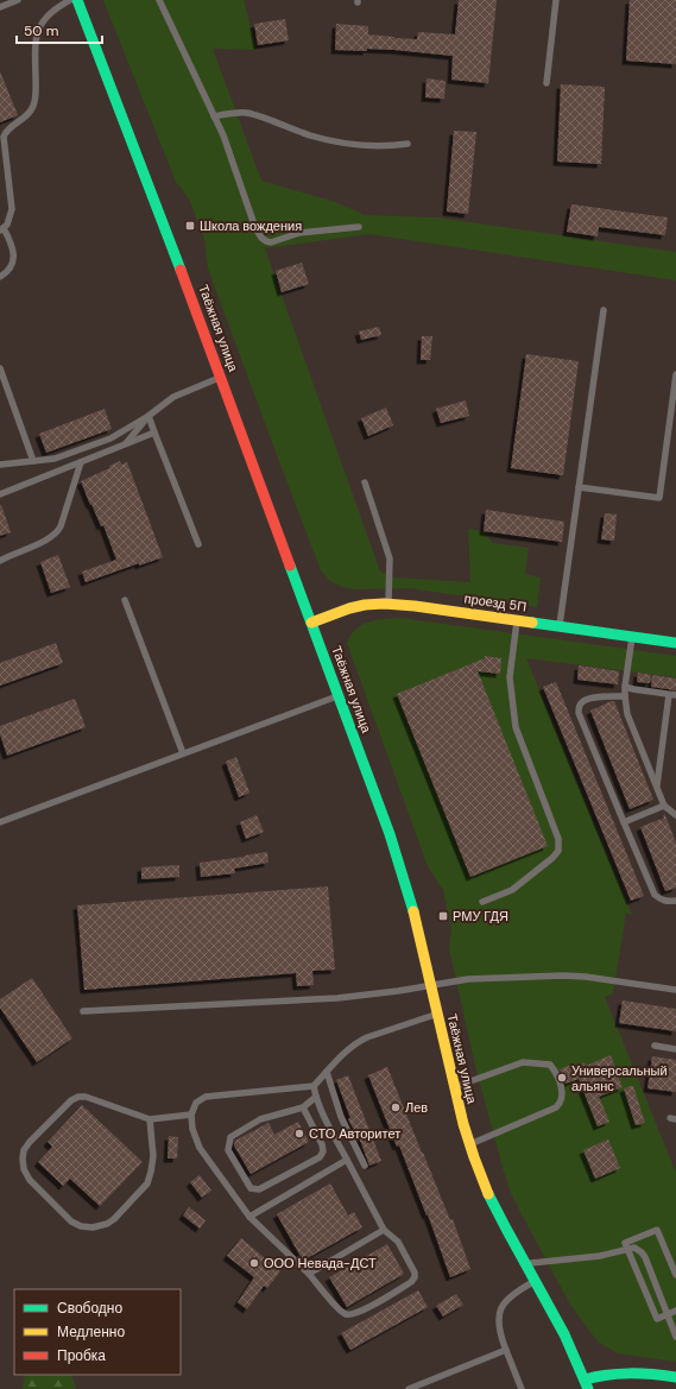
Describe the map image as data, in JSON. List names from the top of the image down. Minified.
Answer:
{"streets":{"main road":["Таёжная улица","проезд 5П"]},"crossings":[["Таёжная улица","проезд 5П"]],"places":{"transit":["Школа вождения","РМУ ГДЯ"],"other":["Универсальный альянс","Лев","СТО Авторитет","ООО Невада-ДСТ"]},"legend":["Свободно","Медленно","Пробка"],"scale_bar":"50 m"}
